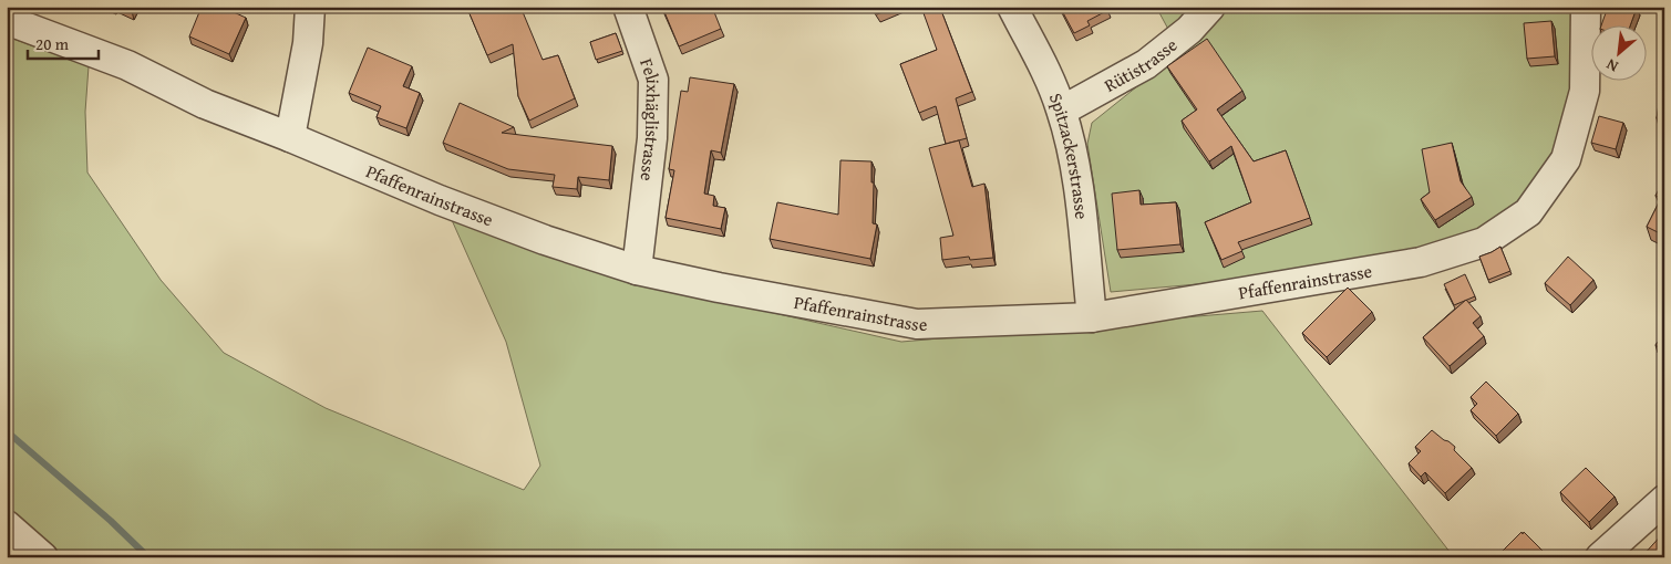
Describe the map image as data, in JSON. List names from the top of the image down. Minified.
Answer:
{"streets":{"street":["Rütistrasse","Felixhäglistrasse","Spitzackerstrasse","Pfaffenrainstrasse"]},"crossings":[["Rütistrasse","Spitzackerstrasse"],["Felixhäglistrasse","Pfaffenrainstrasse"],["Spitzackerstrasse","Pfaffenrainstrasse"]],"scale_bar":"20 m","north":"bottom left"}
